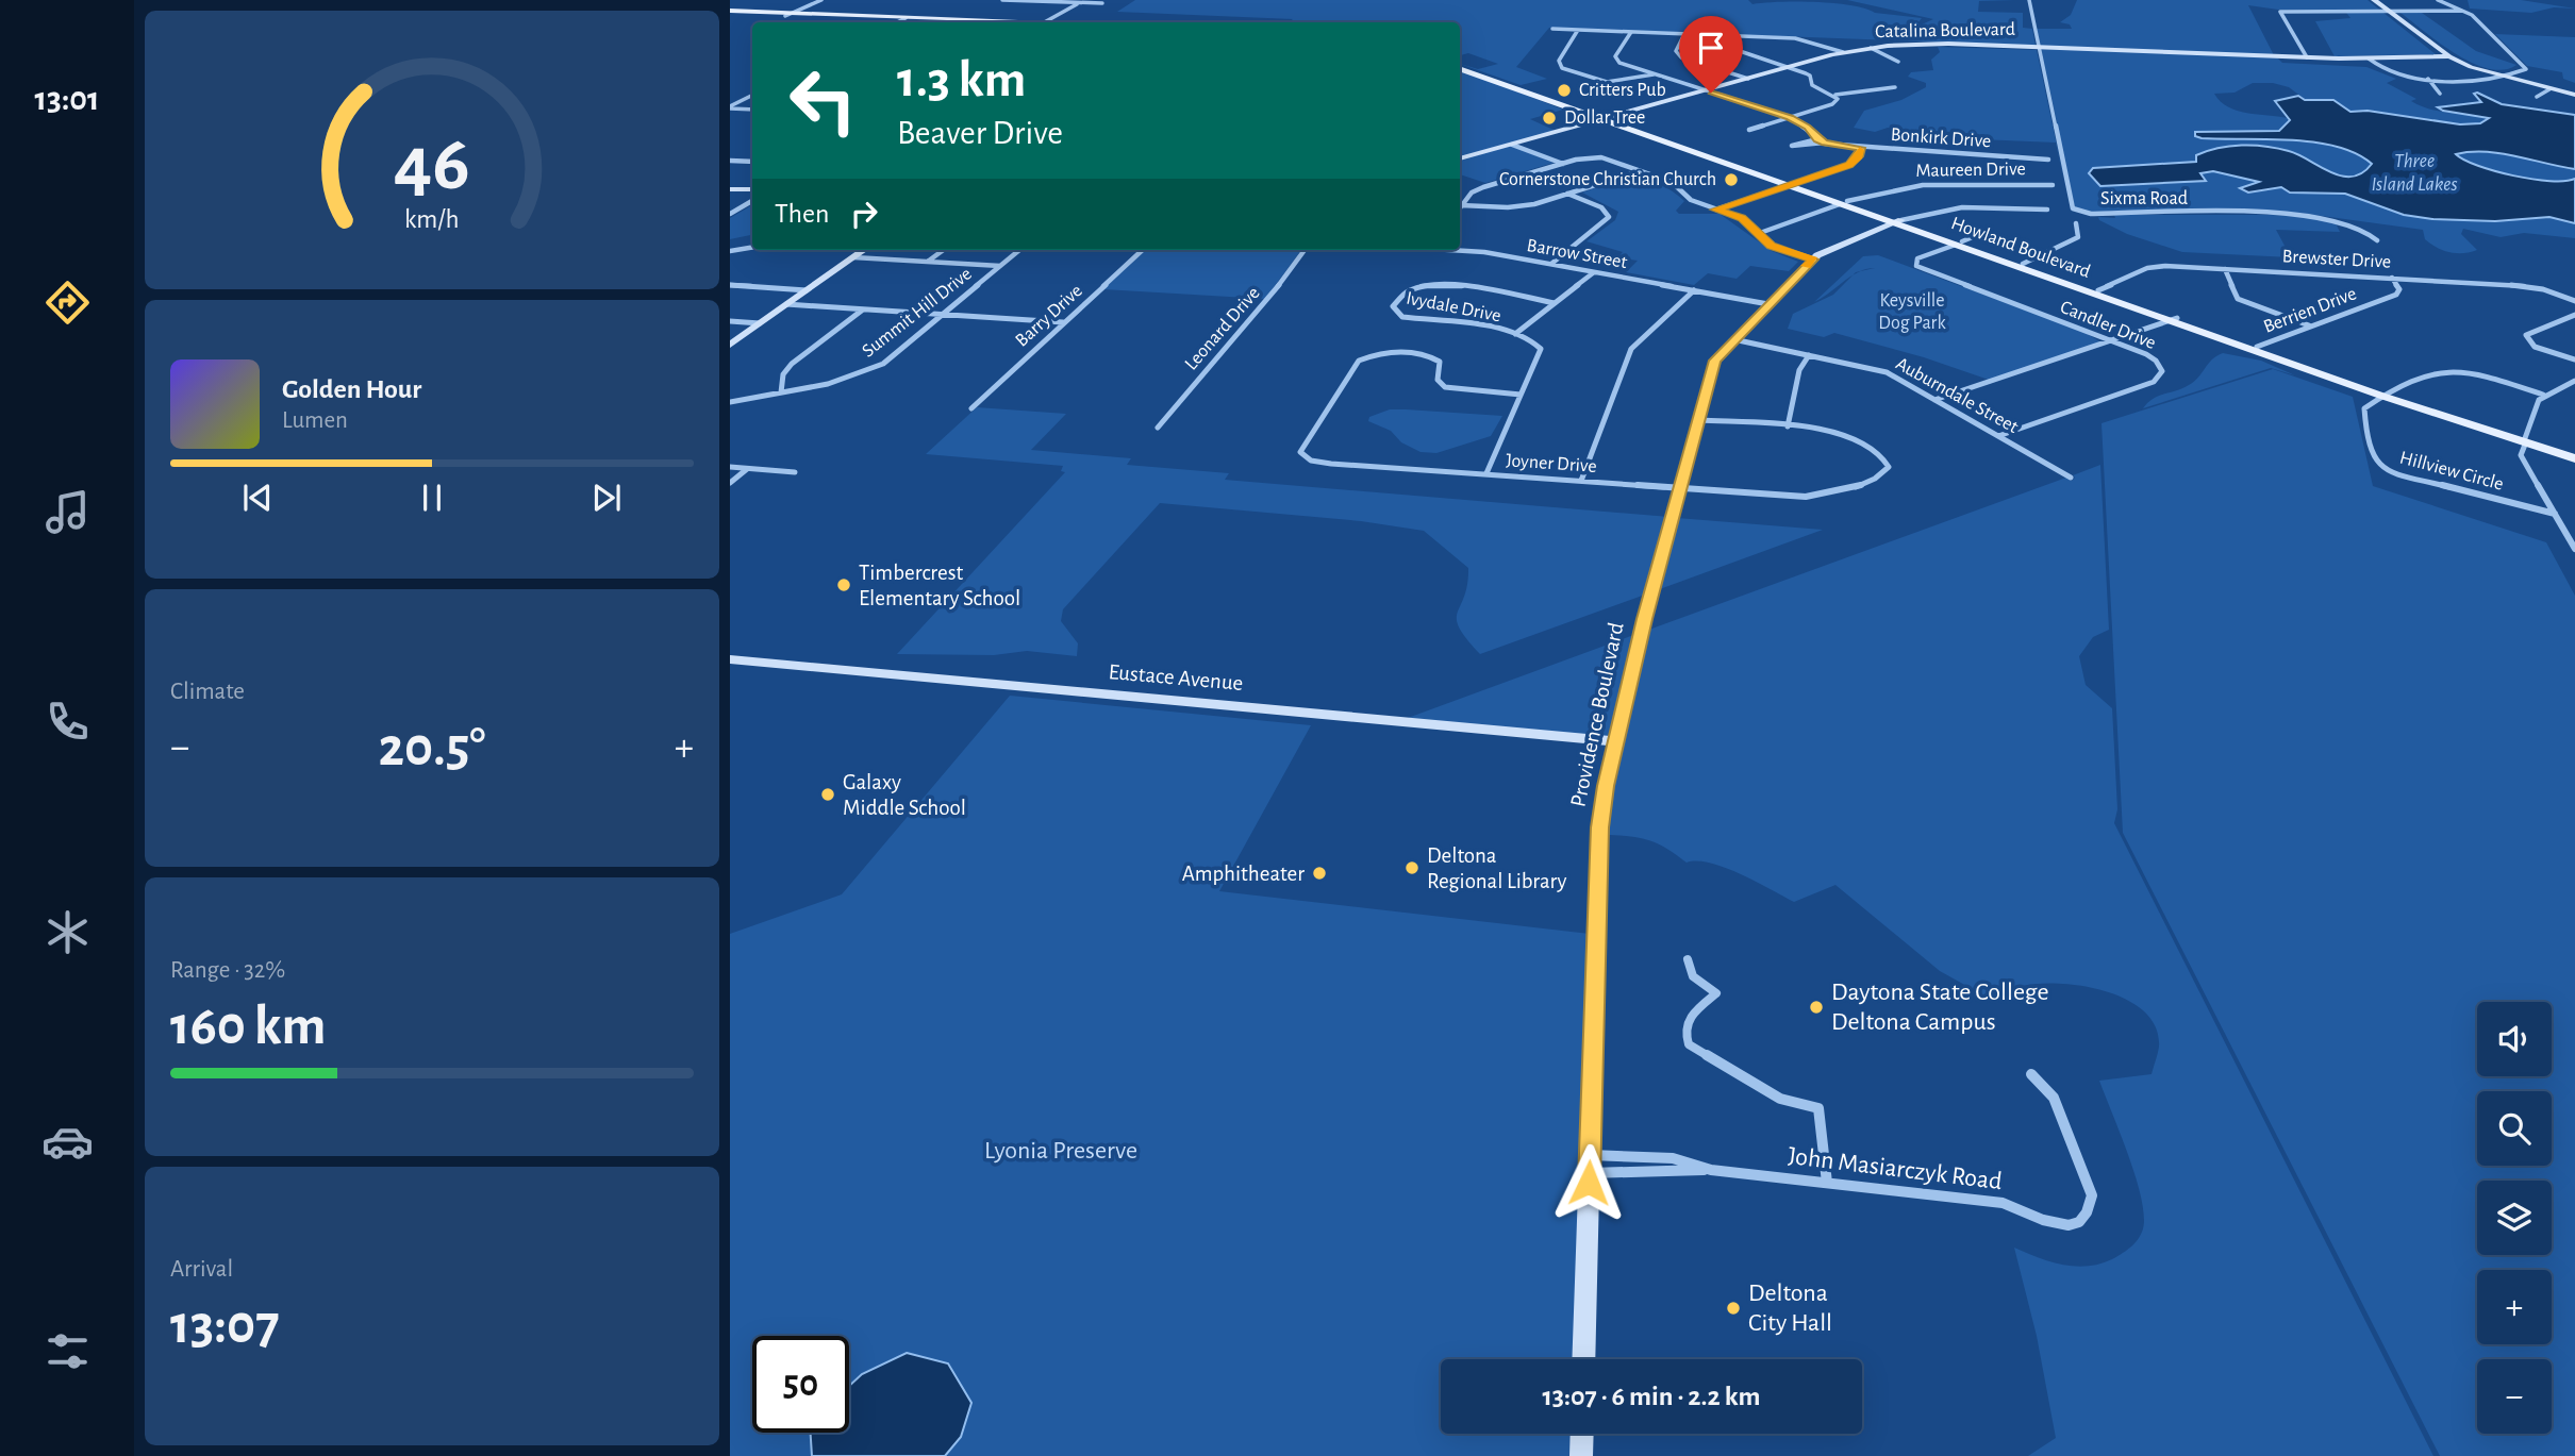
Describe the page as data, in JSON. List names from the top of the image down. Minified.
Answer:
{"streets":{"main road":["Howland Boulevard"],"street":["Catalina Boulevard","Bonkirk Drive","Maureen Drive","Sixma Road","Barrow Street","Brewster Drive","Ivydale Drive","Berrien Drive","Summit Hill Drive","Barry Drive","Candler Drive","Leonard Drive","Auburndale Street","Joyner Drive","Hillview Circle","Eustace Avenue","Providence Boulevard","John Masiarczyk Road"]},"crossings":[["Catalina Boulevard","Bonkirk Drive"],["Catalina Boulevard","Sixma Road"],["Catalina Boulevard","Howland Boulevard"],["Maureen Drive","Howland Boulevard"],["Sixma Road","Howland Boulevard"],["Howland Boulevard","Brewster Drive"],["Howland Boulevard","Berrien Drive"],["Howland Boulevard","Candler Drive"],["Howland Boulevard","Hillview Circle"],["Howland Boulevard","Providence Boulevard"],["Barrow Street","Providence Boulevard"],["Brewster Drive","Berrien Drive"],["Ivydale Drive","Joyner Drive"],["Candler Drive","Auburndale Street"],["Auburndale Street","Providence Boulevard"],["Joyner Drive","Providence Boulevard"],["Eustace Avenue","Providence Boulevard"],["Providence Boulevard","John Masiarczyk Road"]],"water":["Three Island Lakes"],"parks":["Keysville Dog Park","Lyonia Preserve"],"places":["Critters Pub","Dollar Tree","Cornerstone Christian Church","Timbercrest Elementary School","Galaxy Middle School","Deltona Regional Library","Amphitheater","Daytona State College Deltona Campus","Deltona City Hall"],"page":{"tabs":"13:01","turn":["1.3 km","Beaver Drive"],"then":"Then","song":["Golden Hour","Lumen"],"tile":["Climate",["Range · 32%","160 km"],["Arrival","13:07"]],"heat":["−","20.5°","+"],"map_buttons":["+","−"],"limit":"50","trip":"13:07 · 6 min · 2.2 km","gauge":["46","km/h"]}}
